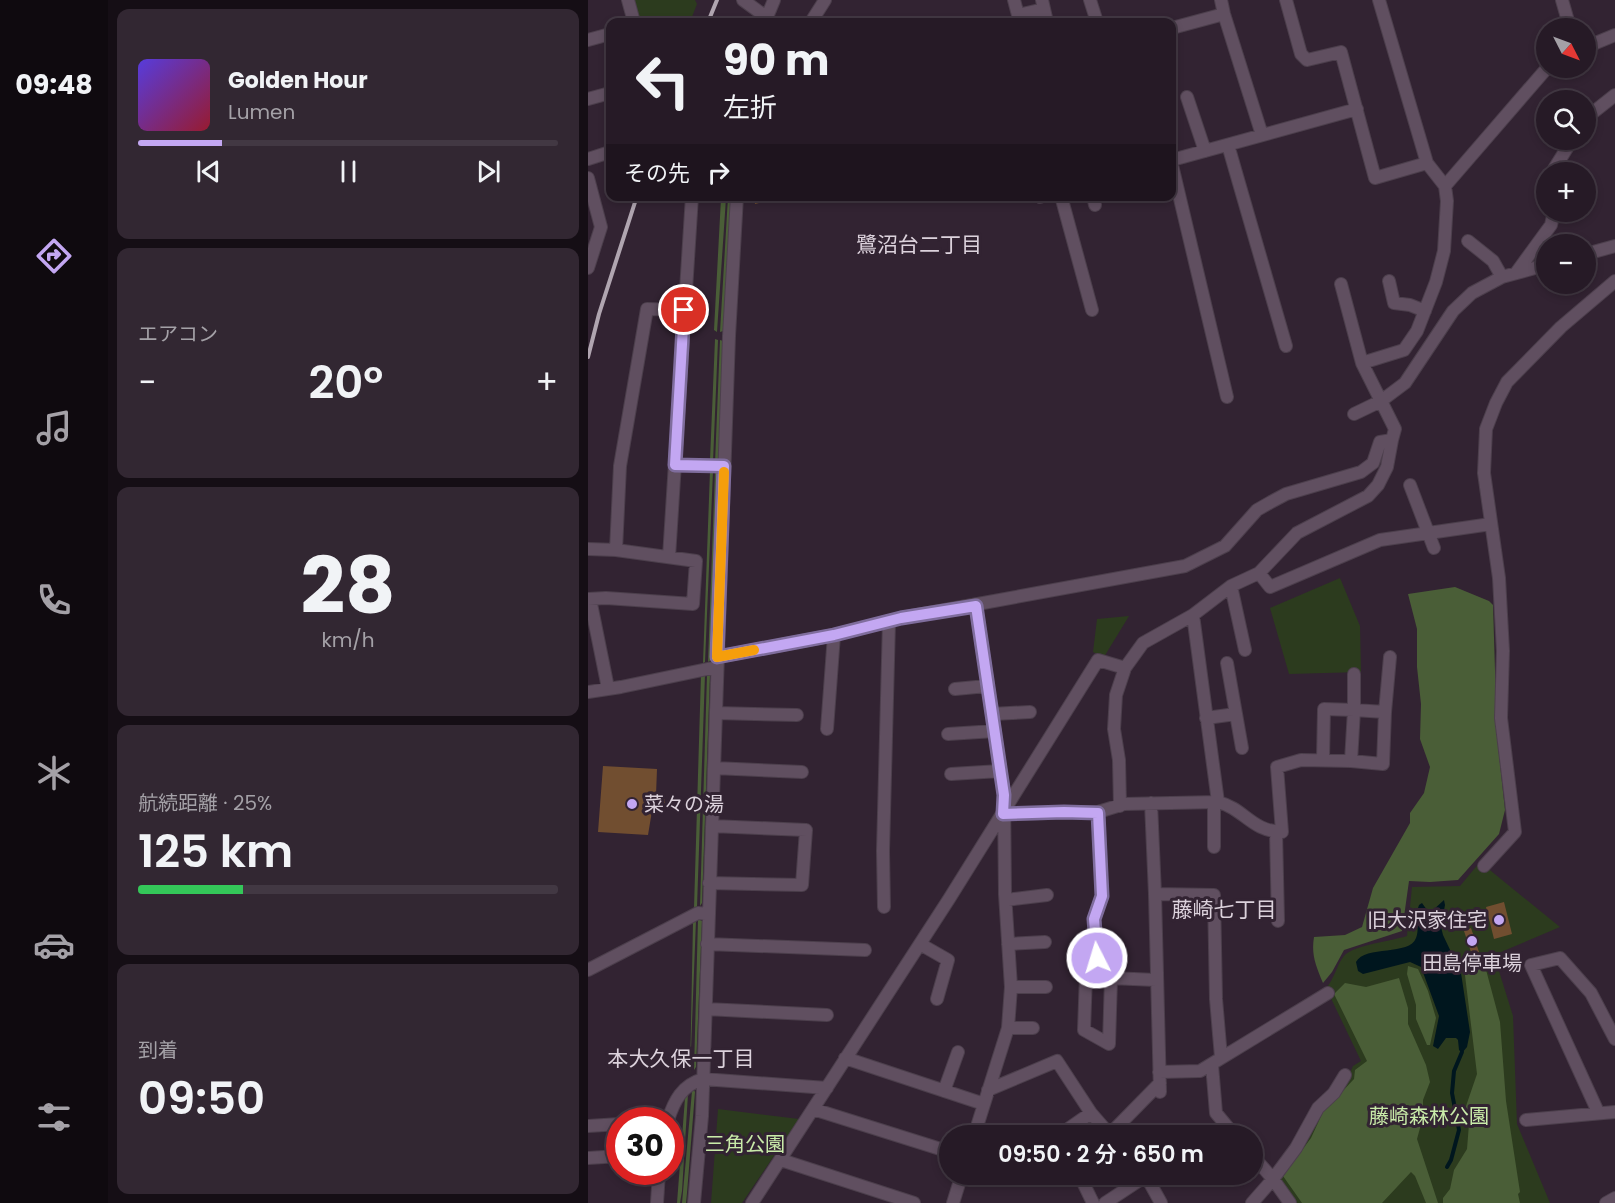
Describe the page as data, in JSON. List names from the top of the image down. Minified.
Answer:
{"districts":["鷺沼台二丁目","藤崎七丁目","本大久保一丁目"],"parks":["藤崎森林公園","三角公園"],"places":["菜々の湯","旧大沢家住宅","田島停車場"],"north":"bottom right","page":{"tabs":"09:48","map_buttons":["+","−"],"turn":["90 m","左折"],"song":["Golden Hour","Lumen"],"then":"その先","tile":["エアコン",["28","km/h"],["航続距離 · 25%","125 km"],["到着","09:50"]],"heat":["−","20°","+"],"limit":"30","trip":"09:50 · 2 分 · 650 m"}}
